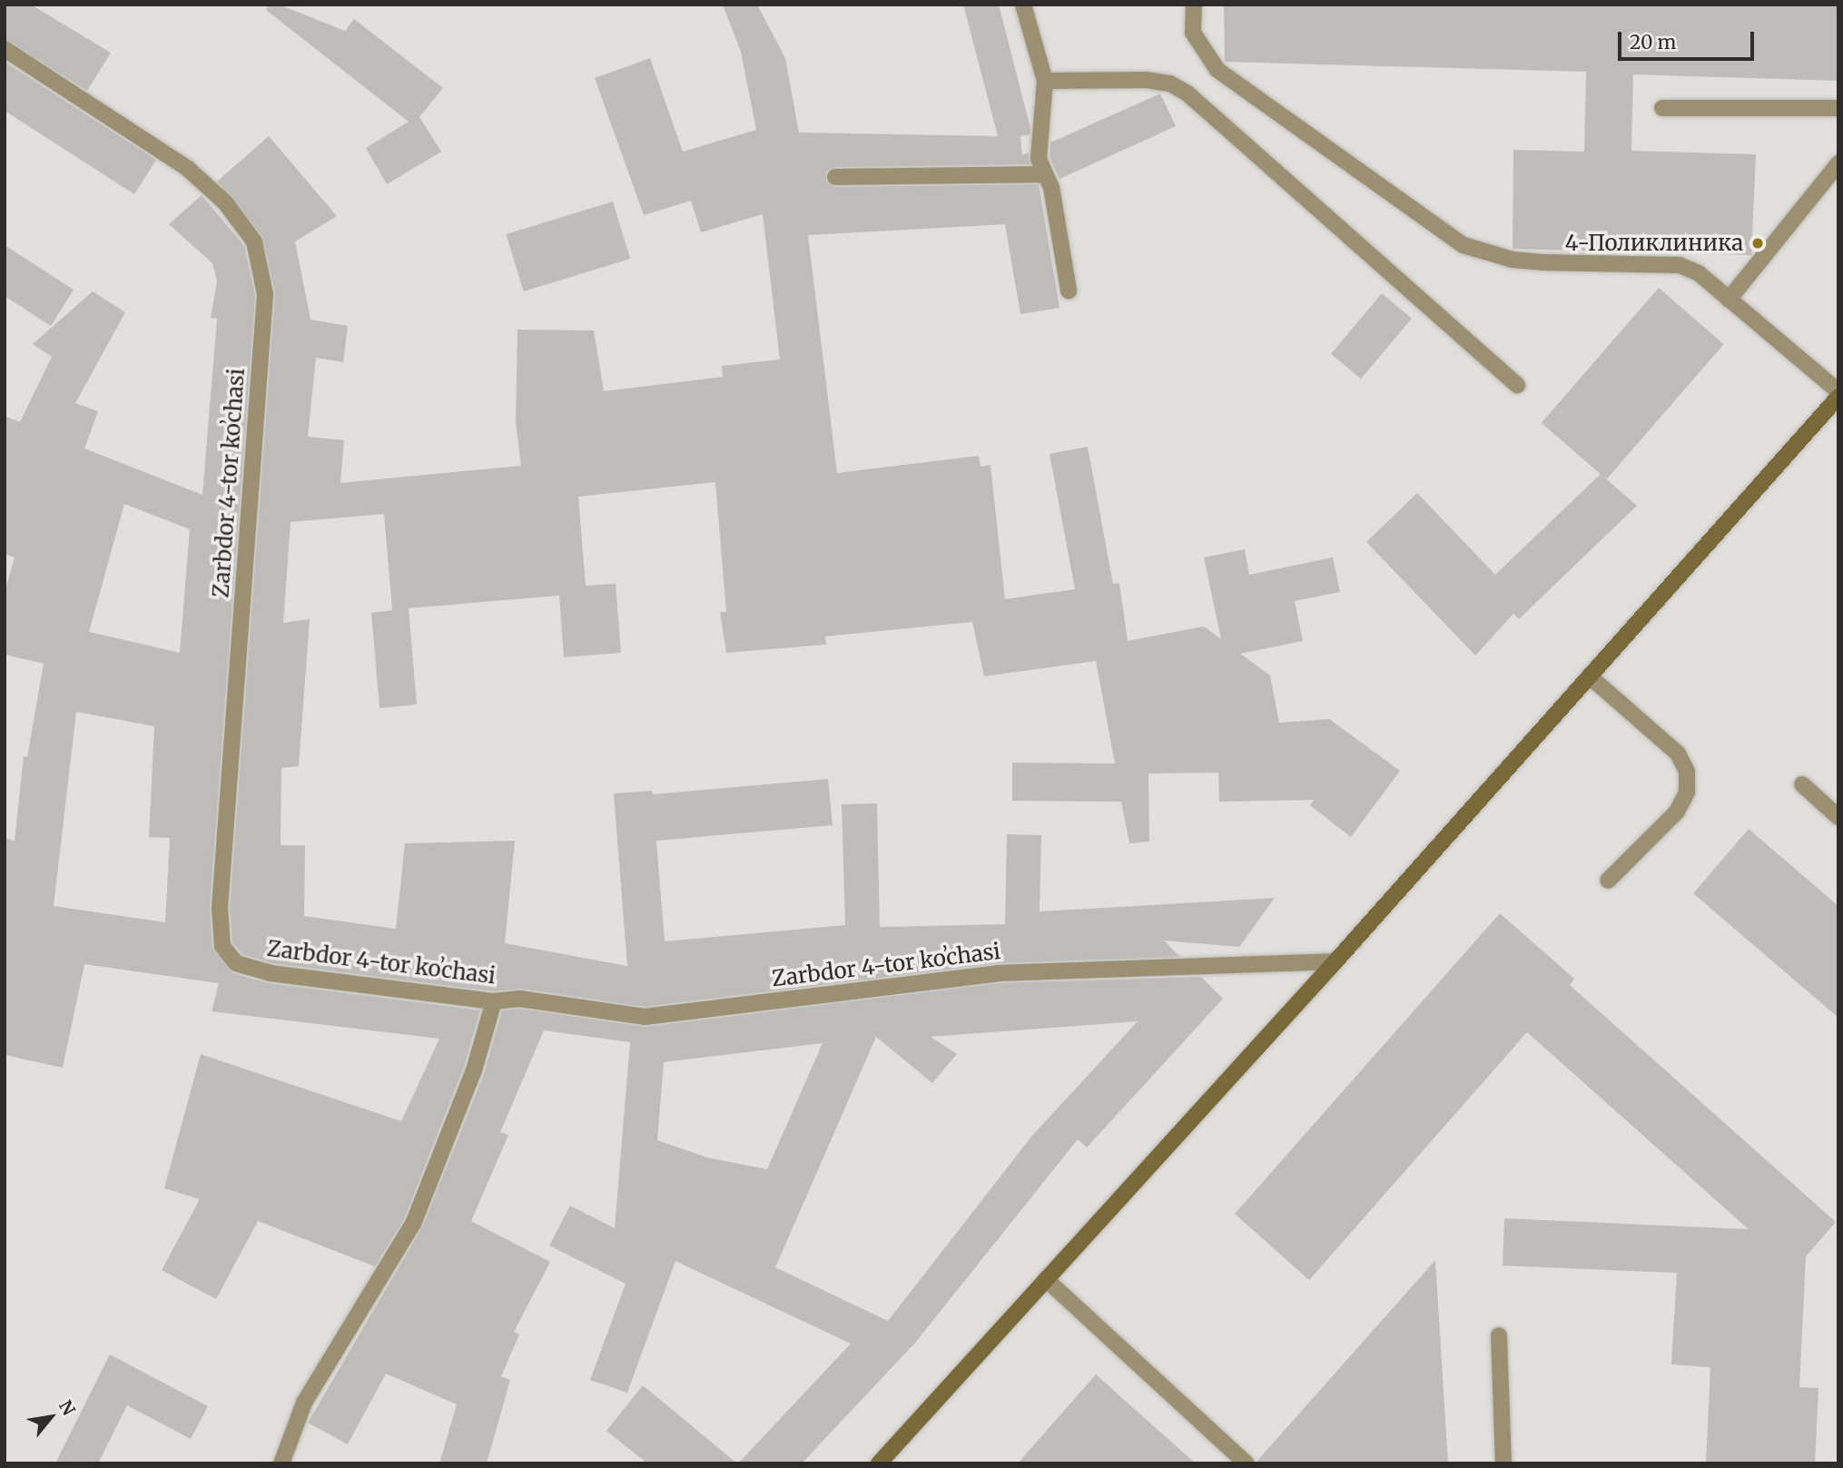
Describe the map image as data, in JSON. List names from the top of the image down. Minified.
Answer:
{"streets":{"street":["Zarbdor 4-tor koʼchasi"]},"places":["4-Поликлиника"],"scale_bar":"20 m","north":"top right"}
